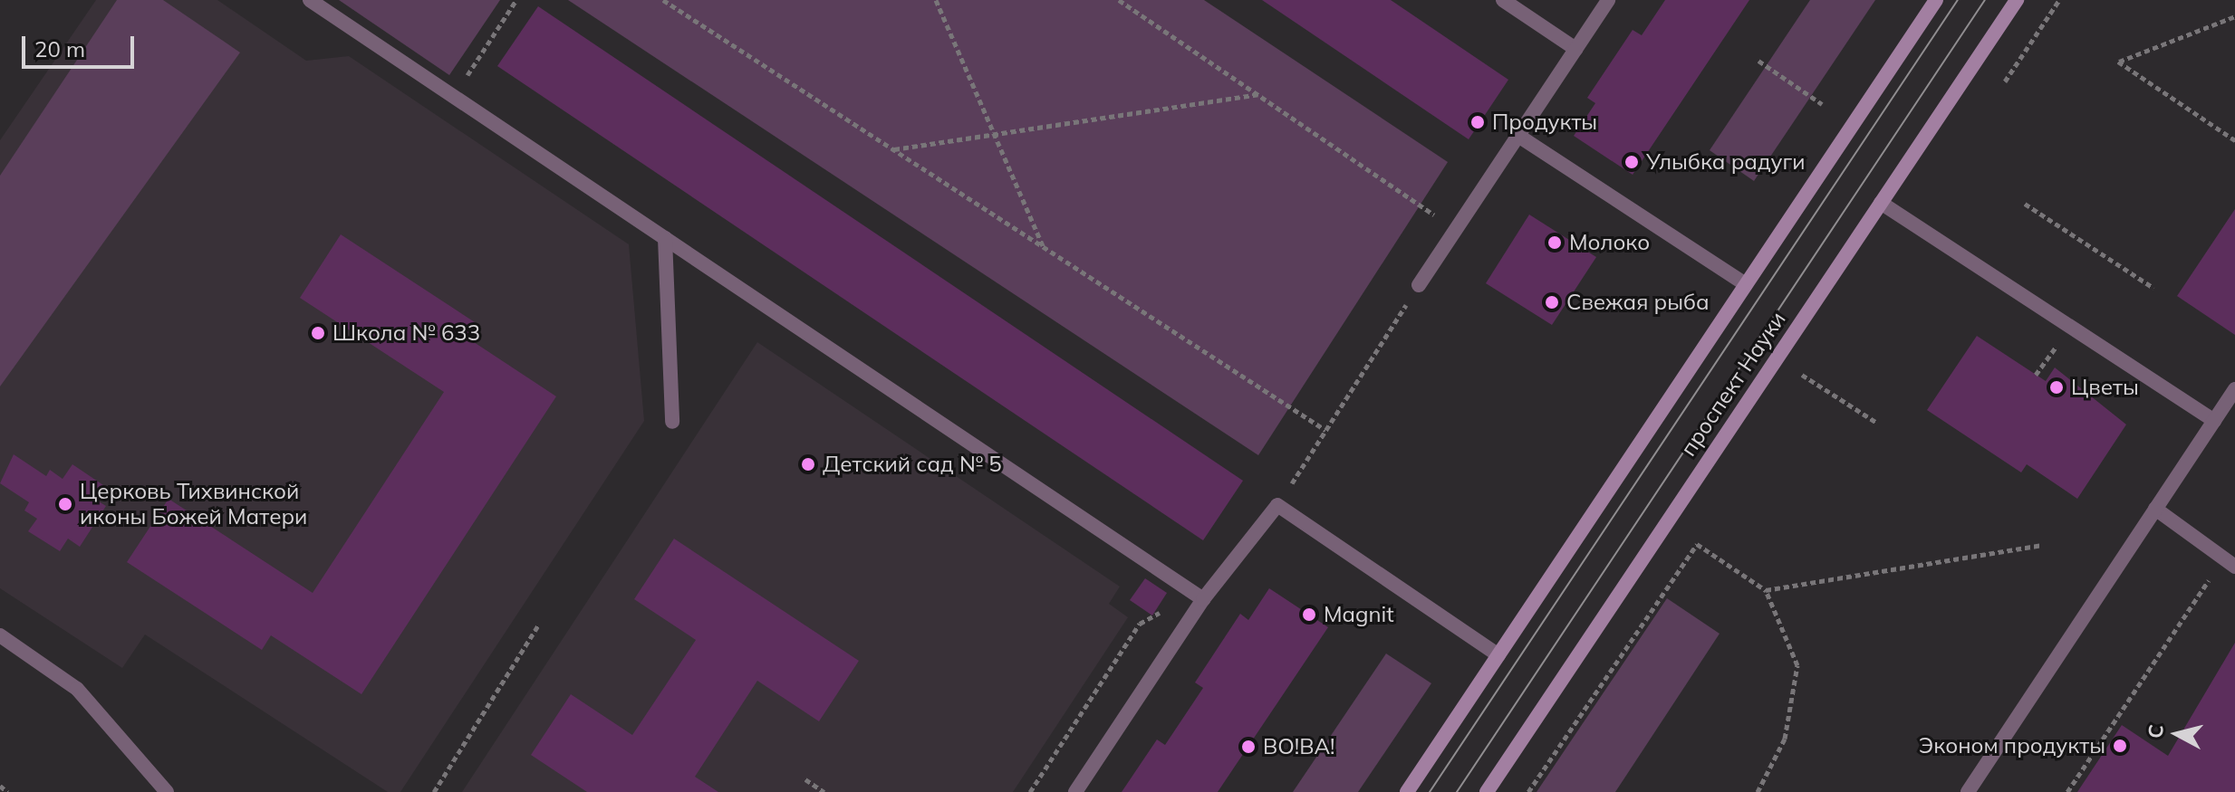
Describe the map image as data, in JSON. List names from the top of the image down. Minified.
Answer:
{"streets":{"main road":["проспект Науки"]},"places":["Продукты","Улыбка радуги","Молоко","Свежая рыба","Школа № 633","Цветы","Детский сад № 5","Церковь Тихвинской иконы Божей Матери","Magnit","Эконом продукты","ВО!ВА!"],"scale_bar":"20 m","north":"left"}
